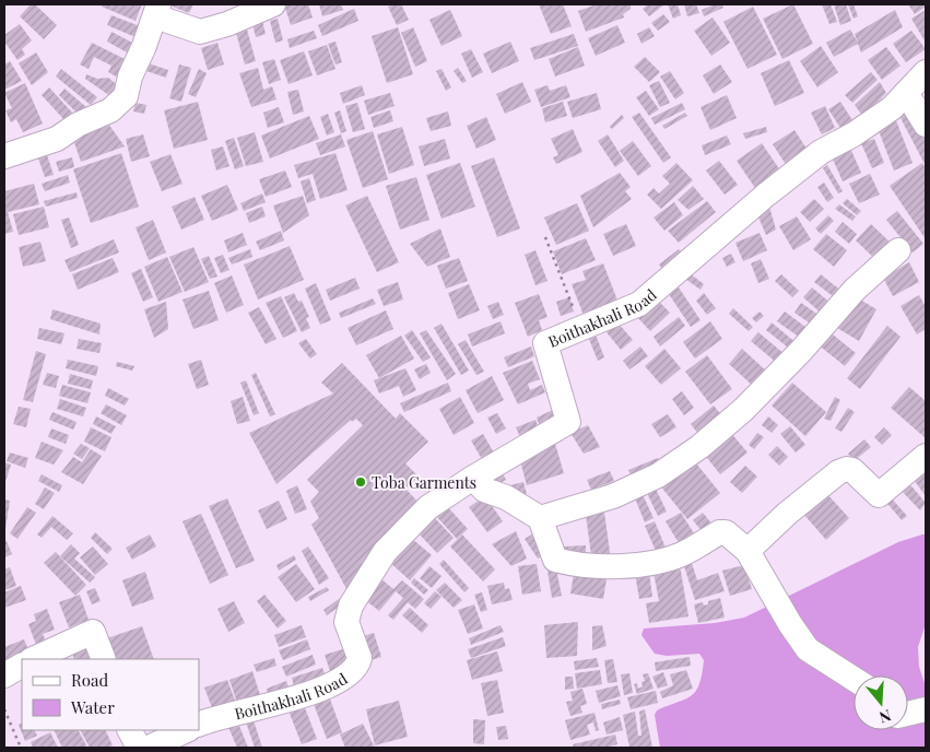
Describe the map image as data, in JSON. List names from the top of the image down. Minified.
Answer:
{"streets":{"street":["Boithakhali Road"]},"places":["Toba Garments"],"legend":["Road","Water"],"north":"bottom"}
